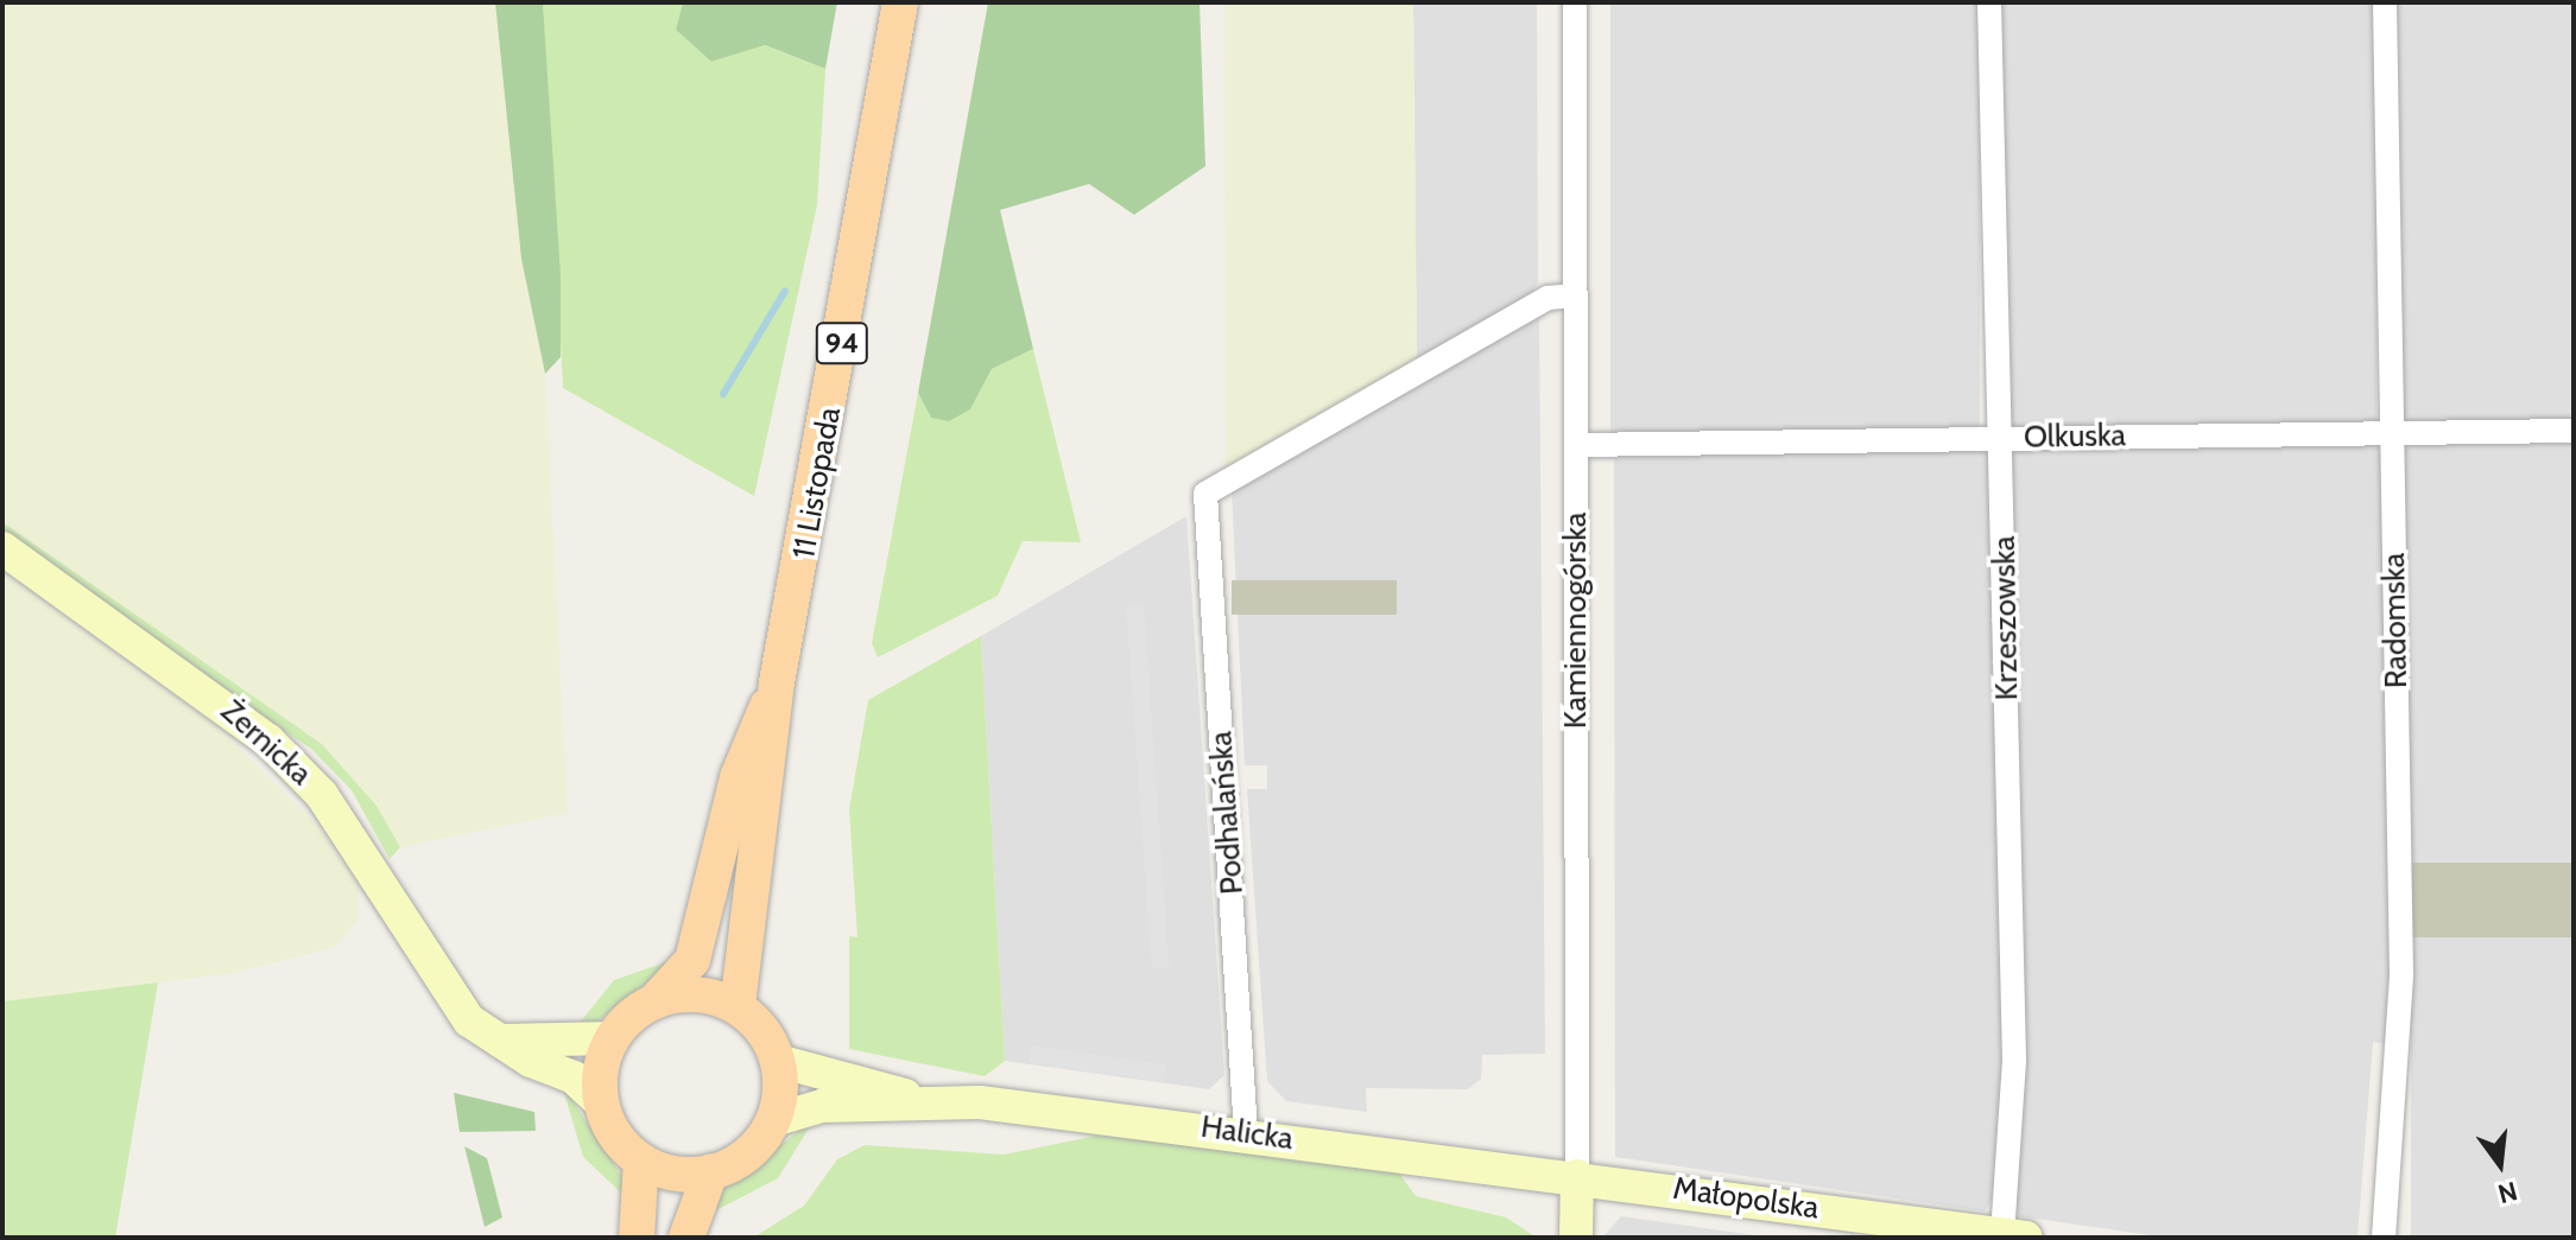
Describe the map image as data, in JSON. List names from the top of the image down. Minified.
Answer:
{"streets":{"main road":["94","11 Listopada"],"street":["Olkuska","Krzeszowska","Kamiennogórska","Radomska","Żernicka","Podhalańska","Halicka","Małopolska"]},"crossings":[["94","11 Listopada"],["94","Halicka"],["Olkuska","Krzeszowska"],["Olkuska","Kamiennogórska"],["Olkuska","Radomska"],["11 Listopada","Halicka"],["Krzeszowska","Małopolska"],["Kamiennogórska","Podhalańska"],["Kamiennogórska","Halicka"],["Kamiennogórska","Małopolska"],["Podhalańska","Halicka"],["Halicka","Małopolska"]],"north":"bottom"}
